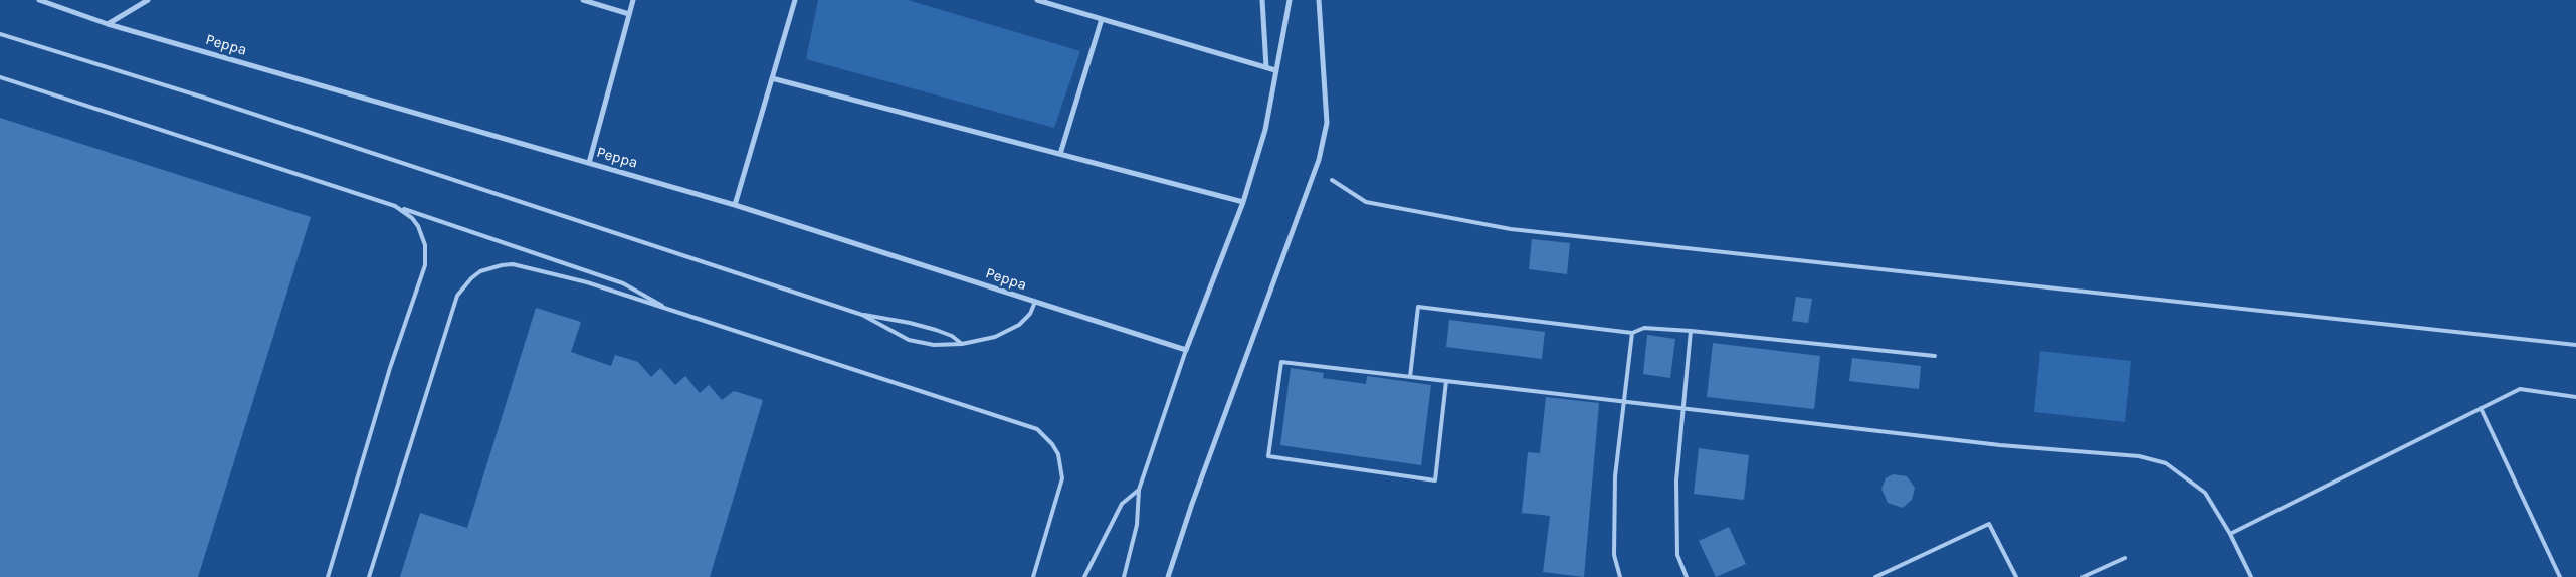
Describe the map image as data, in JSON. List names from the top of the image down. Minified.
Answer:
{"streets":{"street":["Peppa"]}}
